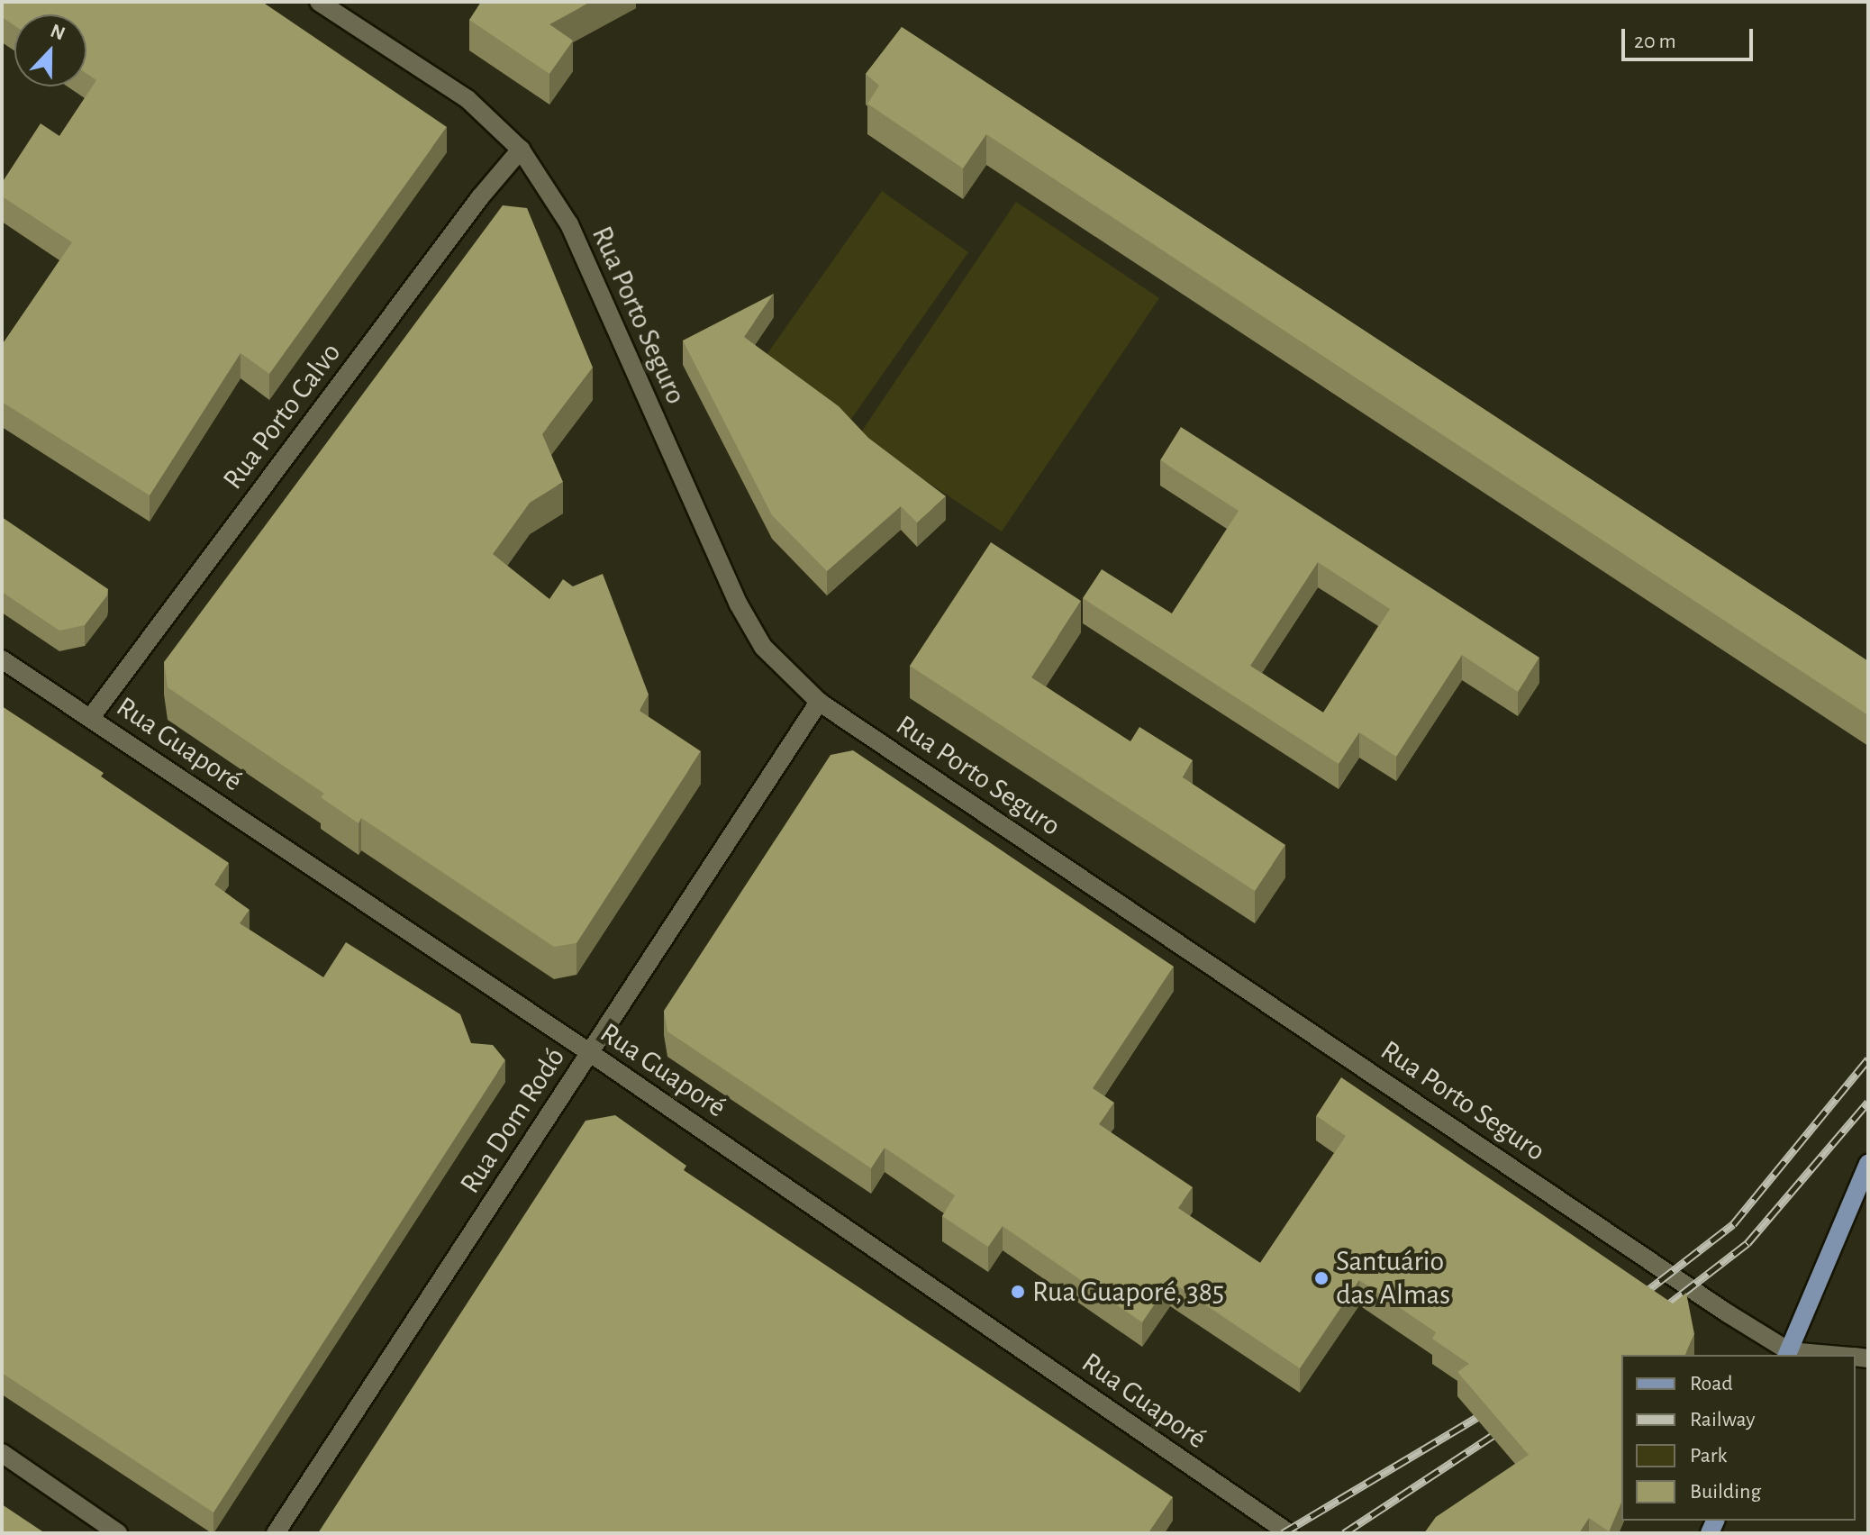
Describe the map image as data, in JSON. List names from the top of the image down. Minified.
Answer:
{"streets":{"street":["Rua Porto Seguro","Rua Porto Calvo","Rua Guaporé","Rua Dom Rodó"]},"crossings":[["Rua Porto Seguro","Rua Porto Calvo"],["Rua Porto Seguro","Rua Dom Rodó"],["Rua Porto Calvo","Rua Guaporé"],["Rua Guaporé","Rua Dom Rodó"]],"places":["Santuário das Almas","Rua Guaporé, 385"],"legend":["Road","Railway","Park","Building"],"scale_bar":"20 m","north":"top"}
